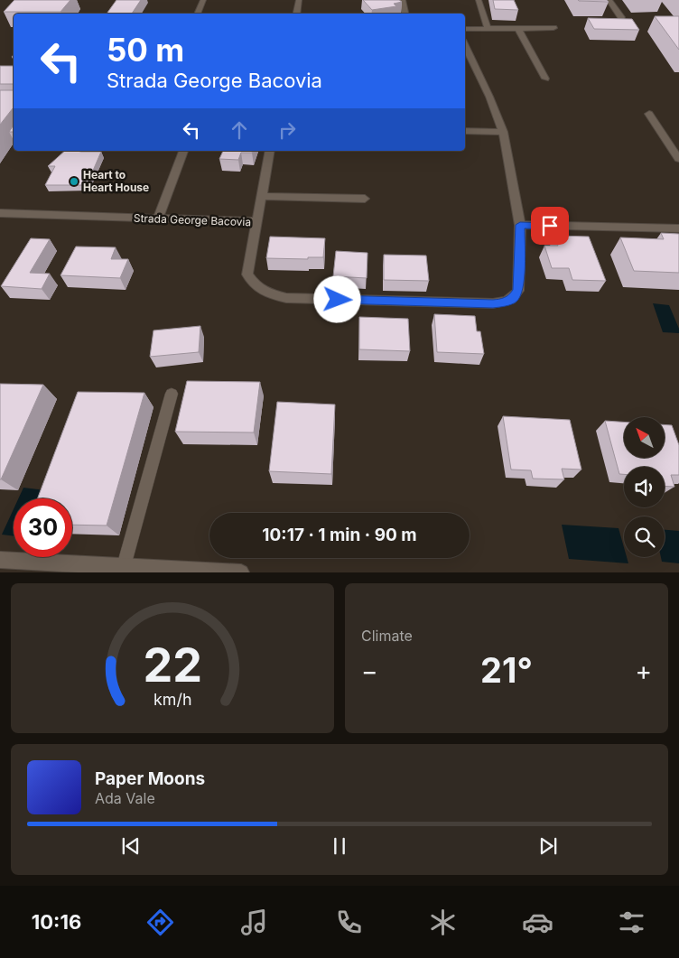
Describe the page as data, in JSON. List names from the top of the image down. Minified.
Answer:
{"streets":{"street":["Strada George Bacovia"]},"places":["Heart to Heart House"],"north":"top left","page":{"turn":["50 m","Strada George Bacovia"],"limit":"30","trip":"10:17 · 1 min · 90 m","tile":"Climate","heat":["−","21°","+"],"song":["Paper Moons","Ada Vale"],"tabs":"10:16","gauge":["22","km/h"]}}
